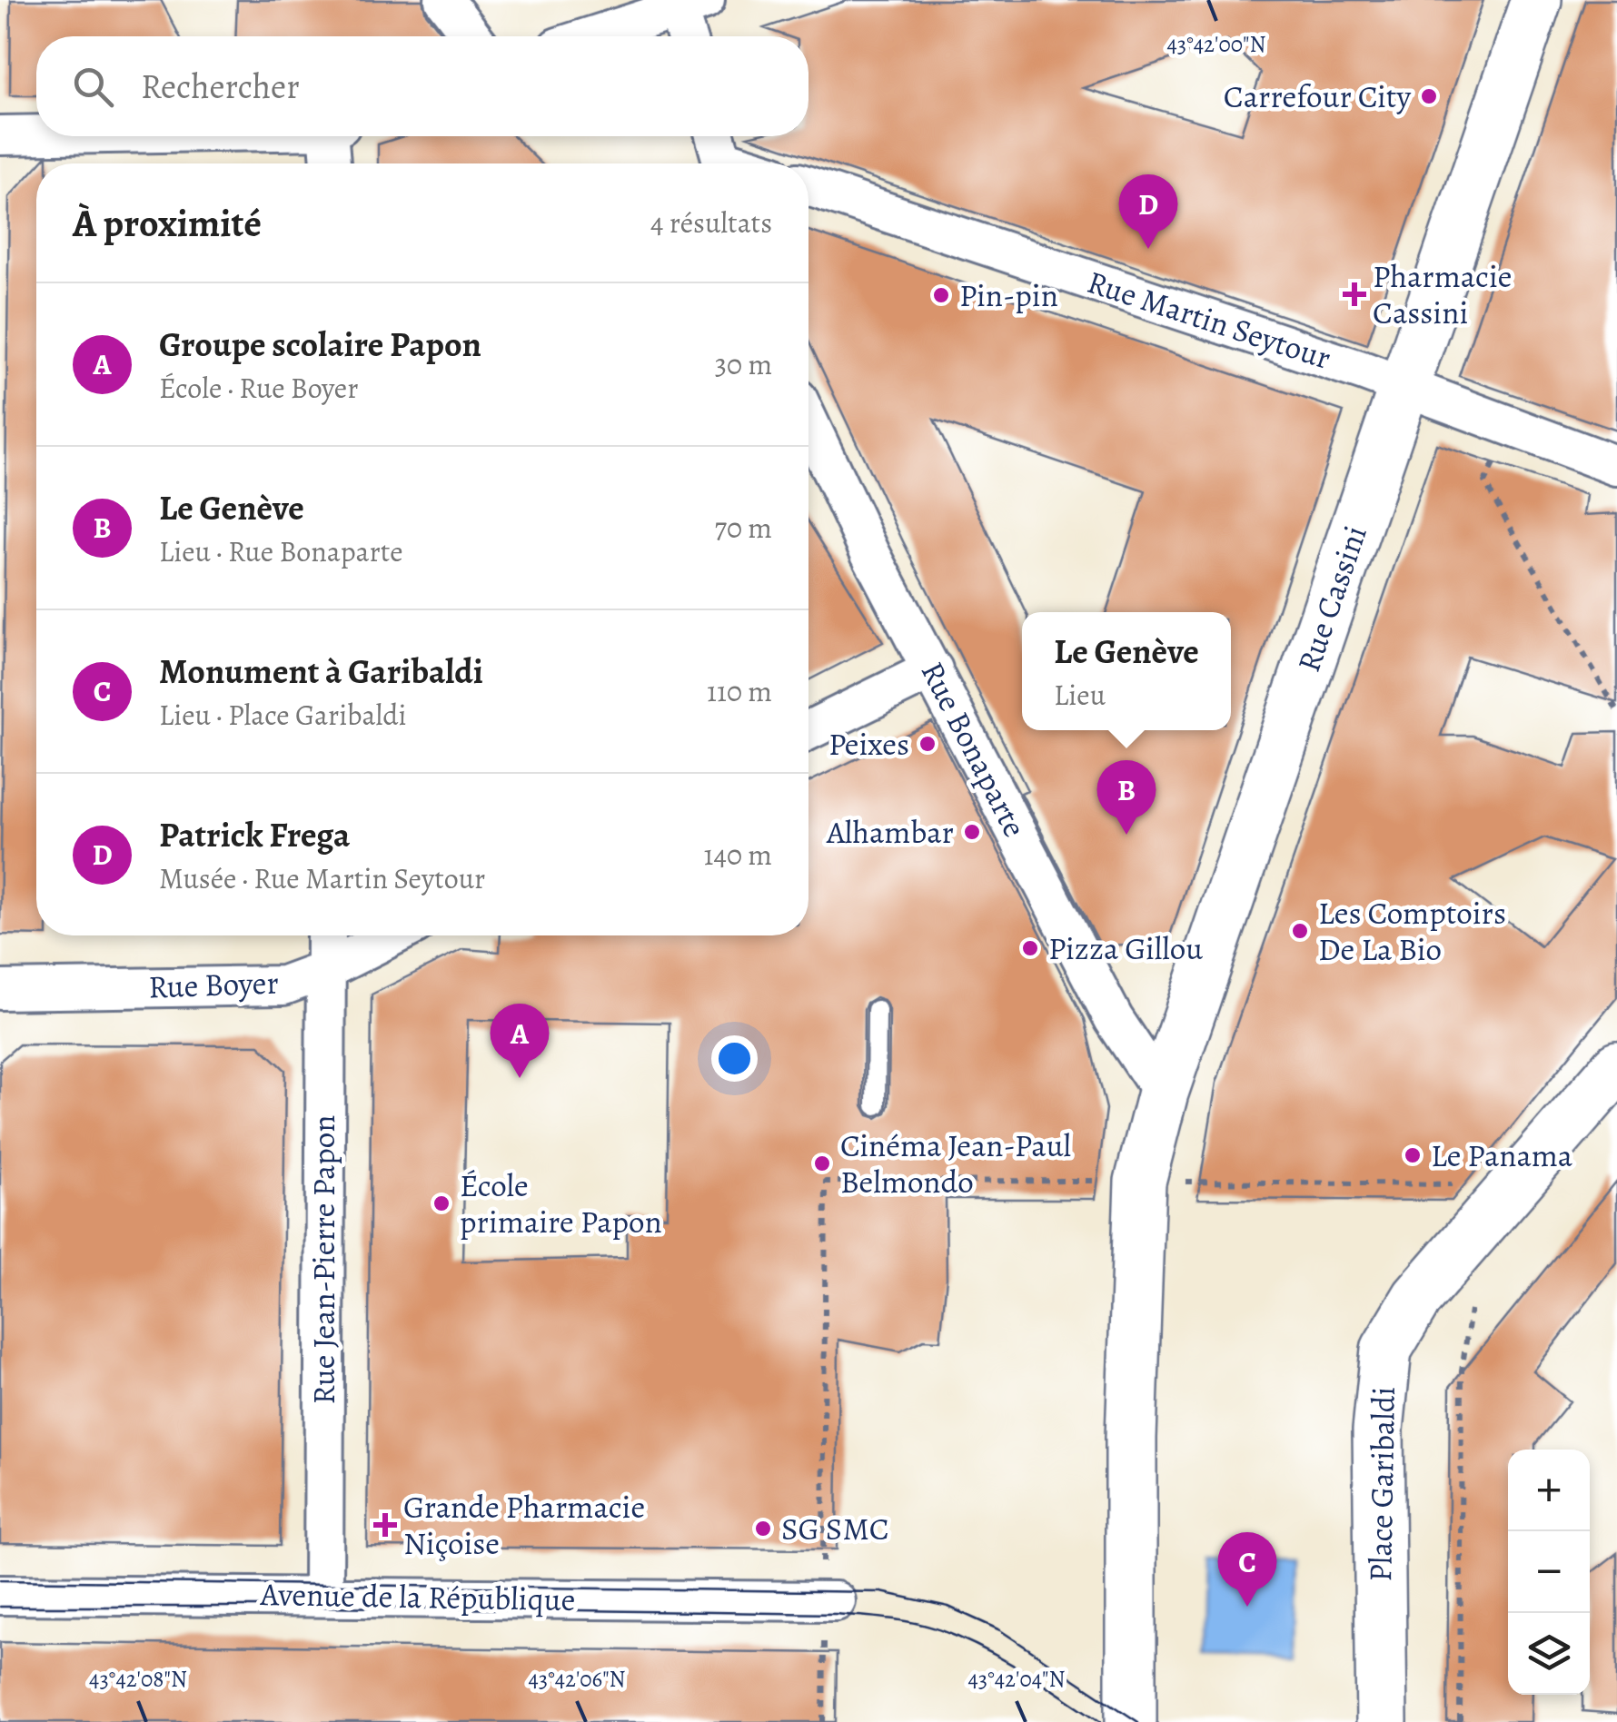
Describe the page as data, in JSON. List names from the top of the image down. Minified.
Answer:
{"streets":{"main road":["Rue Cassini","Place Garibaldi"],"street":["Rue Martin Seytour","Rue Bonaparte","Rue Boyer","Rue Jean-Pierre Papon","Avenue de la République"]},"crossings":[["Rue Martin Seytour","Rue Cassini"],["Rue Cassini","Rue Bonaparte"],["Rue Boyer","Rue Jean-Pierre Papon"],["Rue Jean-Pierre Papon","Avenue de la République"]],"places":{"other":["Carrefour City","Pin-pin","Peixes","Alhambar","Les Comptoirs De La Bio","Pizza Gillou","Le Panama","Cinéma Jean-Paul Belmondo","École primaire Papon","SG SMC"],"health":["Pharmacie Cassini","Grande Pharmacie Niçoise"]},"page":{"search":"Rechercher","heading":["À proximité","4 résultats"],"pins":["D","B","A","C"],"list":[{"mark":"A","name":"Groupe scolaire Papon","note":"École · Rue Boyer","value":"30 m"},{"mark":"B","name":"Le Genève","note":"Lieu · Rue Bonaparte","value":"70 m"},{"mark":"C","name":"Monument à Garibaldi","note":"Lieu · Place Garibaldi","value":"110 m"},{"mark":"D","name":"Patrick Frega","note":"Musée · Rue Martin Seytour","value":"140 m"}],"popup":["Le Genève","Lieu"],"map_buttons":["+","−"]},"coordinates":["43°42'00\"N","43°42'08\"N","43°42'06\"N","43°42'04\"N"]}
